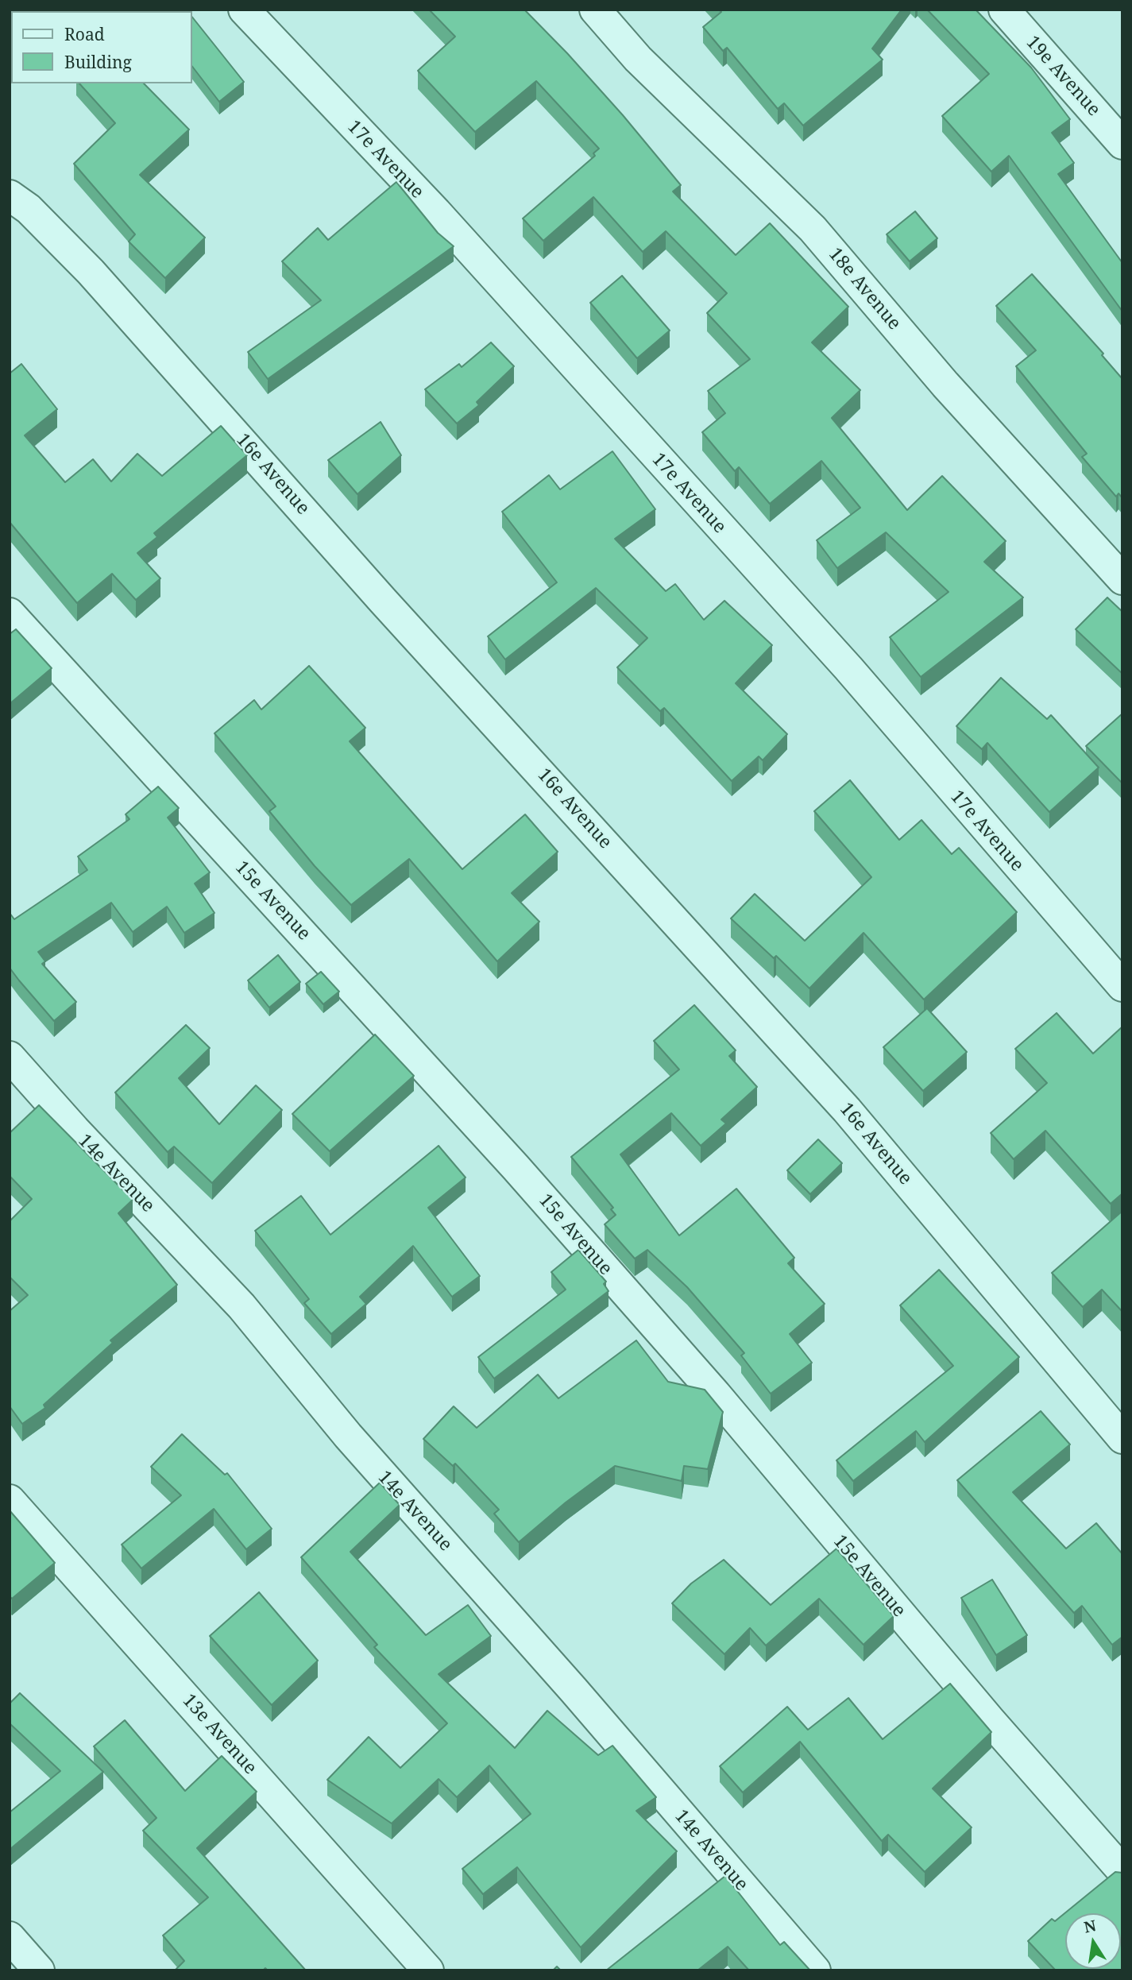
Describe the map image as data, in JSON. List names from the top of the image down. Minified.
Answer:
{"streets":{"street":["19e Avenue","17e Avenue","18e Avenue","16e Avenue","15e Avenue","14e Avenue","13e Avenue"]},"legend":["Road","Building"],"north":"top"}
